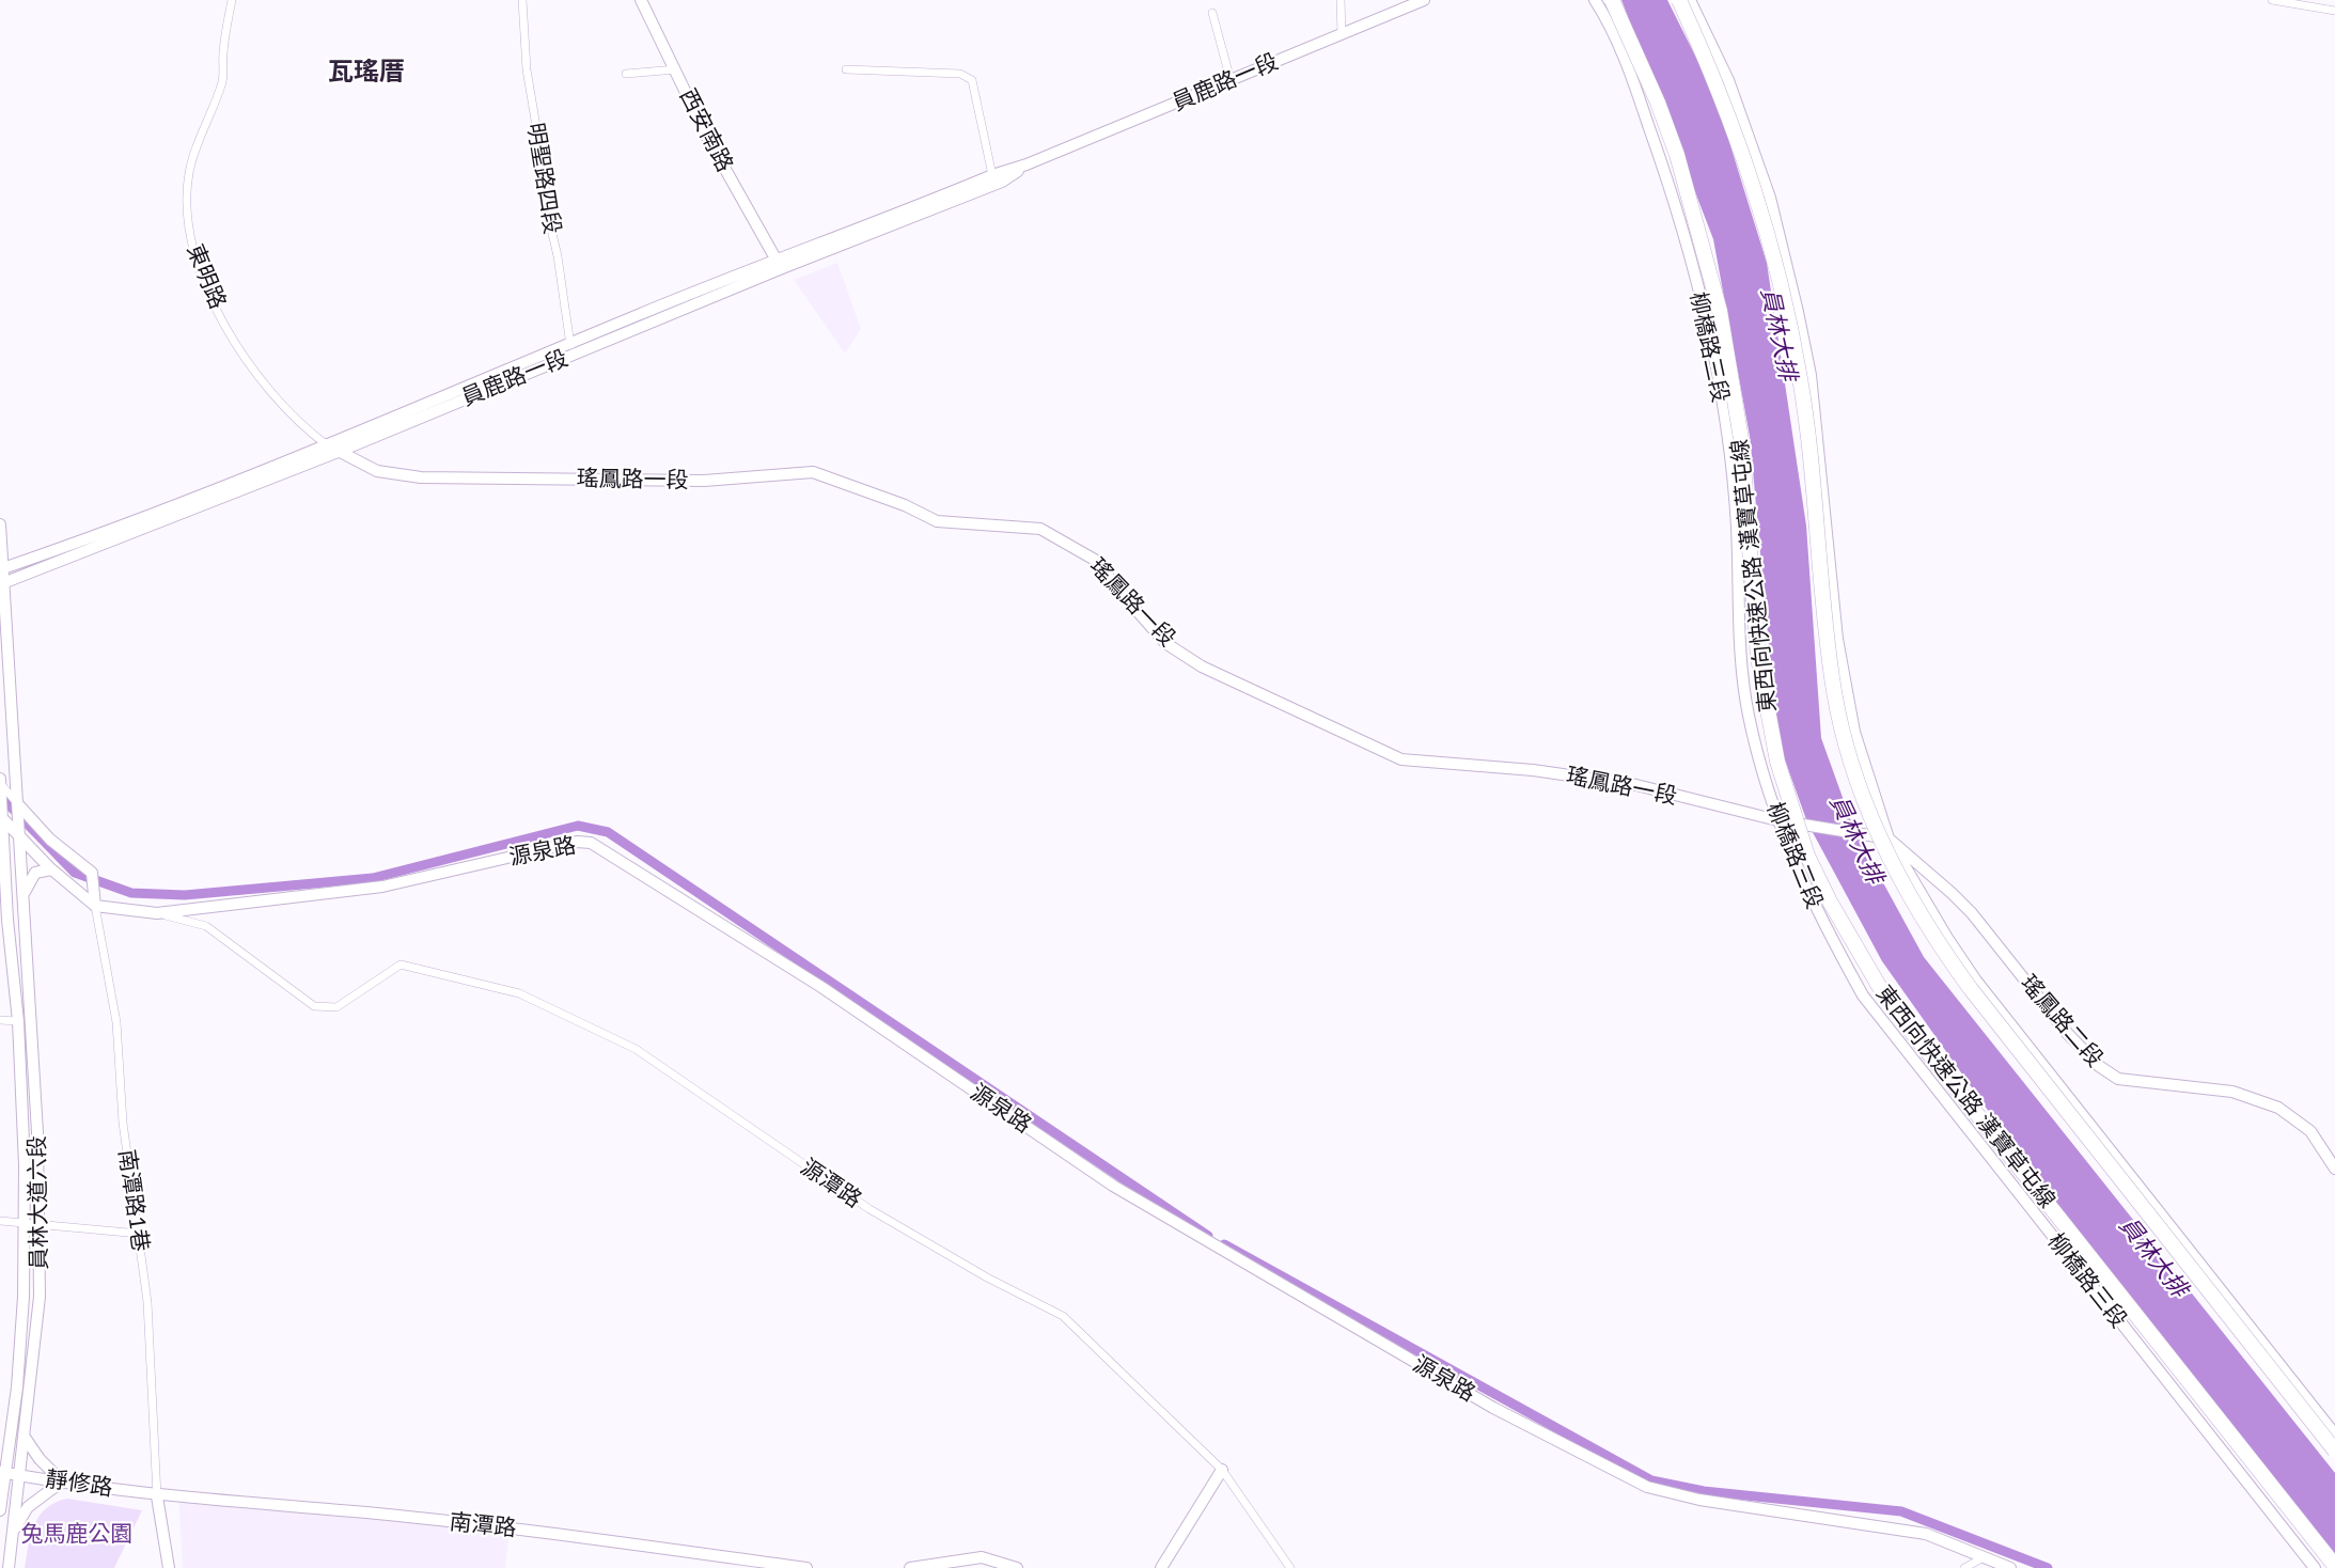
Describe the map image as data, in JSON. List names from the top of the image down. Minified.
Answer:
{"streets":{"highway":["東西向快速公路 漢寶草屯線"],"main road":["員鹿路一段","西安南路","柳橋路三段","瑤鳳路一段","源泉路","瑤鳳路二段","員林大道六段","靜修路","南潭路"],"street":["明聖路四段","東明路","源潭路","南潭路1巷"]},"crossings":[["員鹿路一段","西安南路"],["員鹿路一段","明聖路四段"],["員鹿路一段","東明路"],["員鹿路一段","瑤鳳路一段"],["員鹿路一段","員林大道六段"],["東明路","瑤鳳路一段"],["柳橋路三段","瑤鳳路一段"],["瑤鳳路一段","瑤鳳路二段"],["源泉路","源潭路"],["源泉路","南潭路1巷"],["南潭路1巷","靜修路"],["南潭路1巷","南潭路"],["員林大道六段","靜修路"],["靜修路","南潭路"]],"districts":["瓦瑤厝"],"water":["員林大排"],"parks":["兔馬鹿公園"]}
